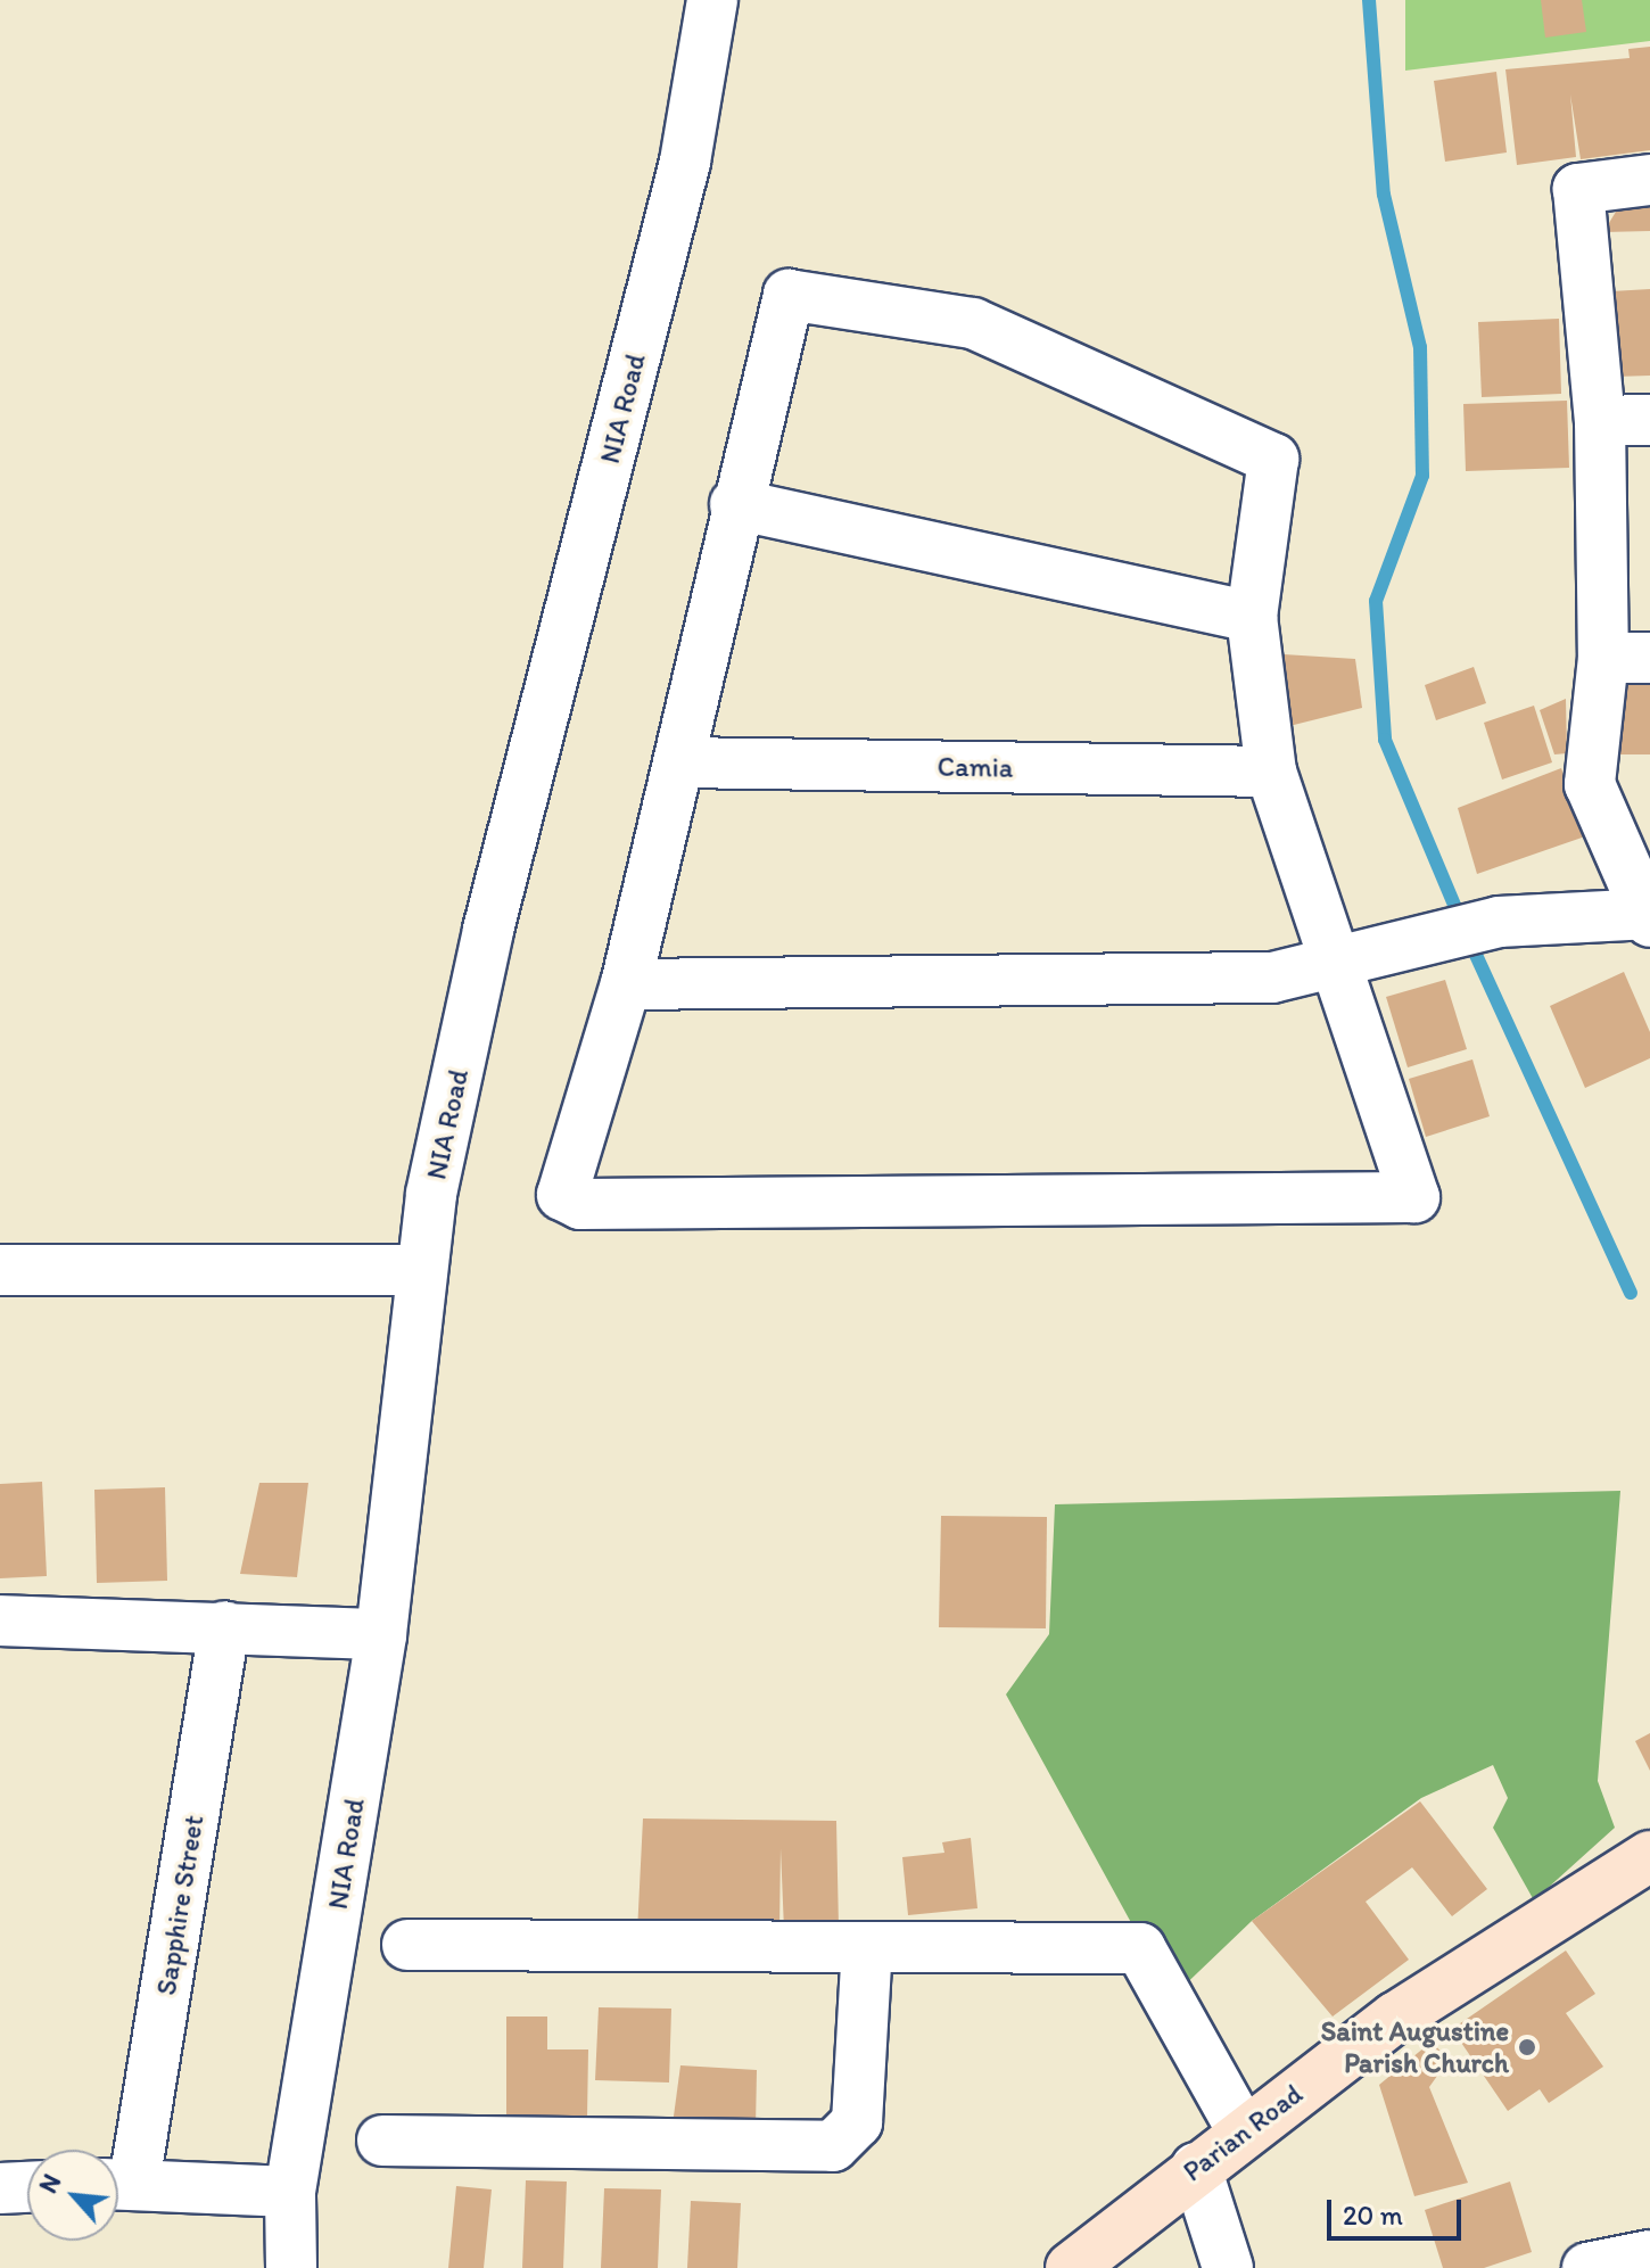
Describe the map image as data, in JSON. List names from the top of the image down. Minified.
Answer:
{"streets":{"main road":["Parian Road"],"street":["NIA Road","Camia","Sapphire Street"]},"places":["Saint Augustine Parish Church"],"scale_bar":"20 m","north":"top left"}
